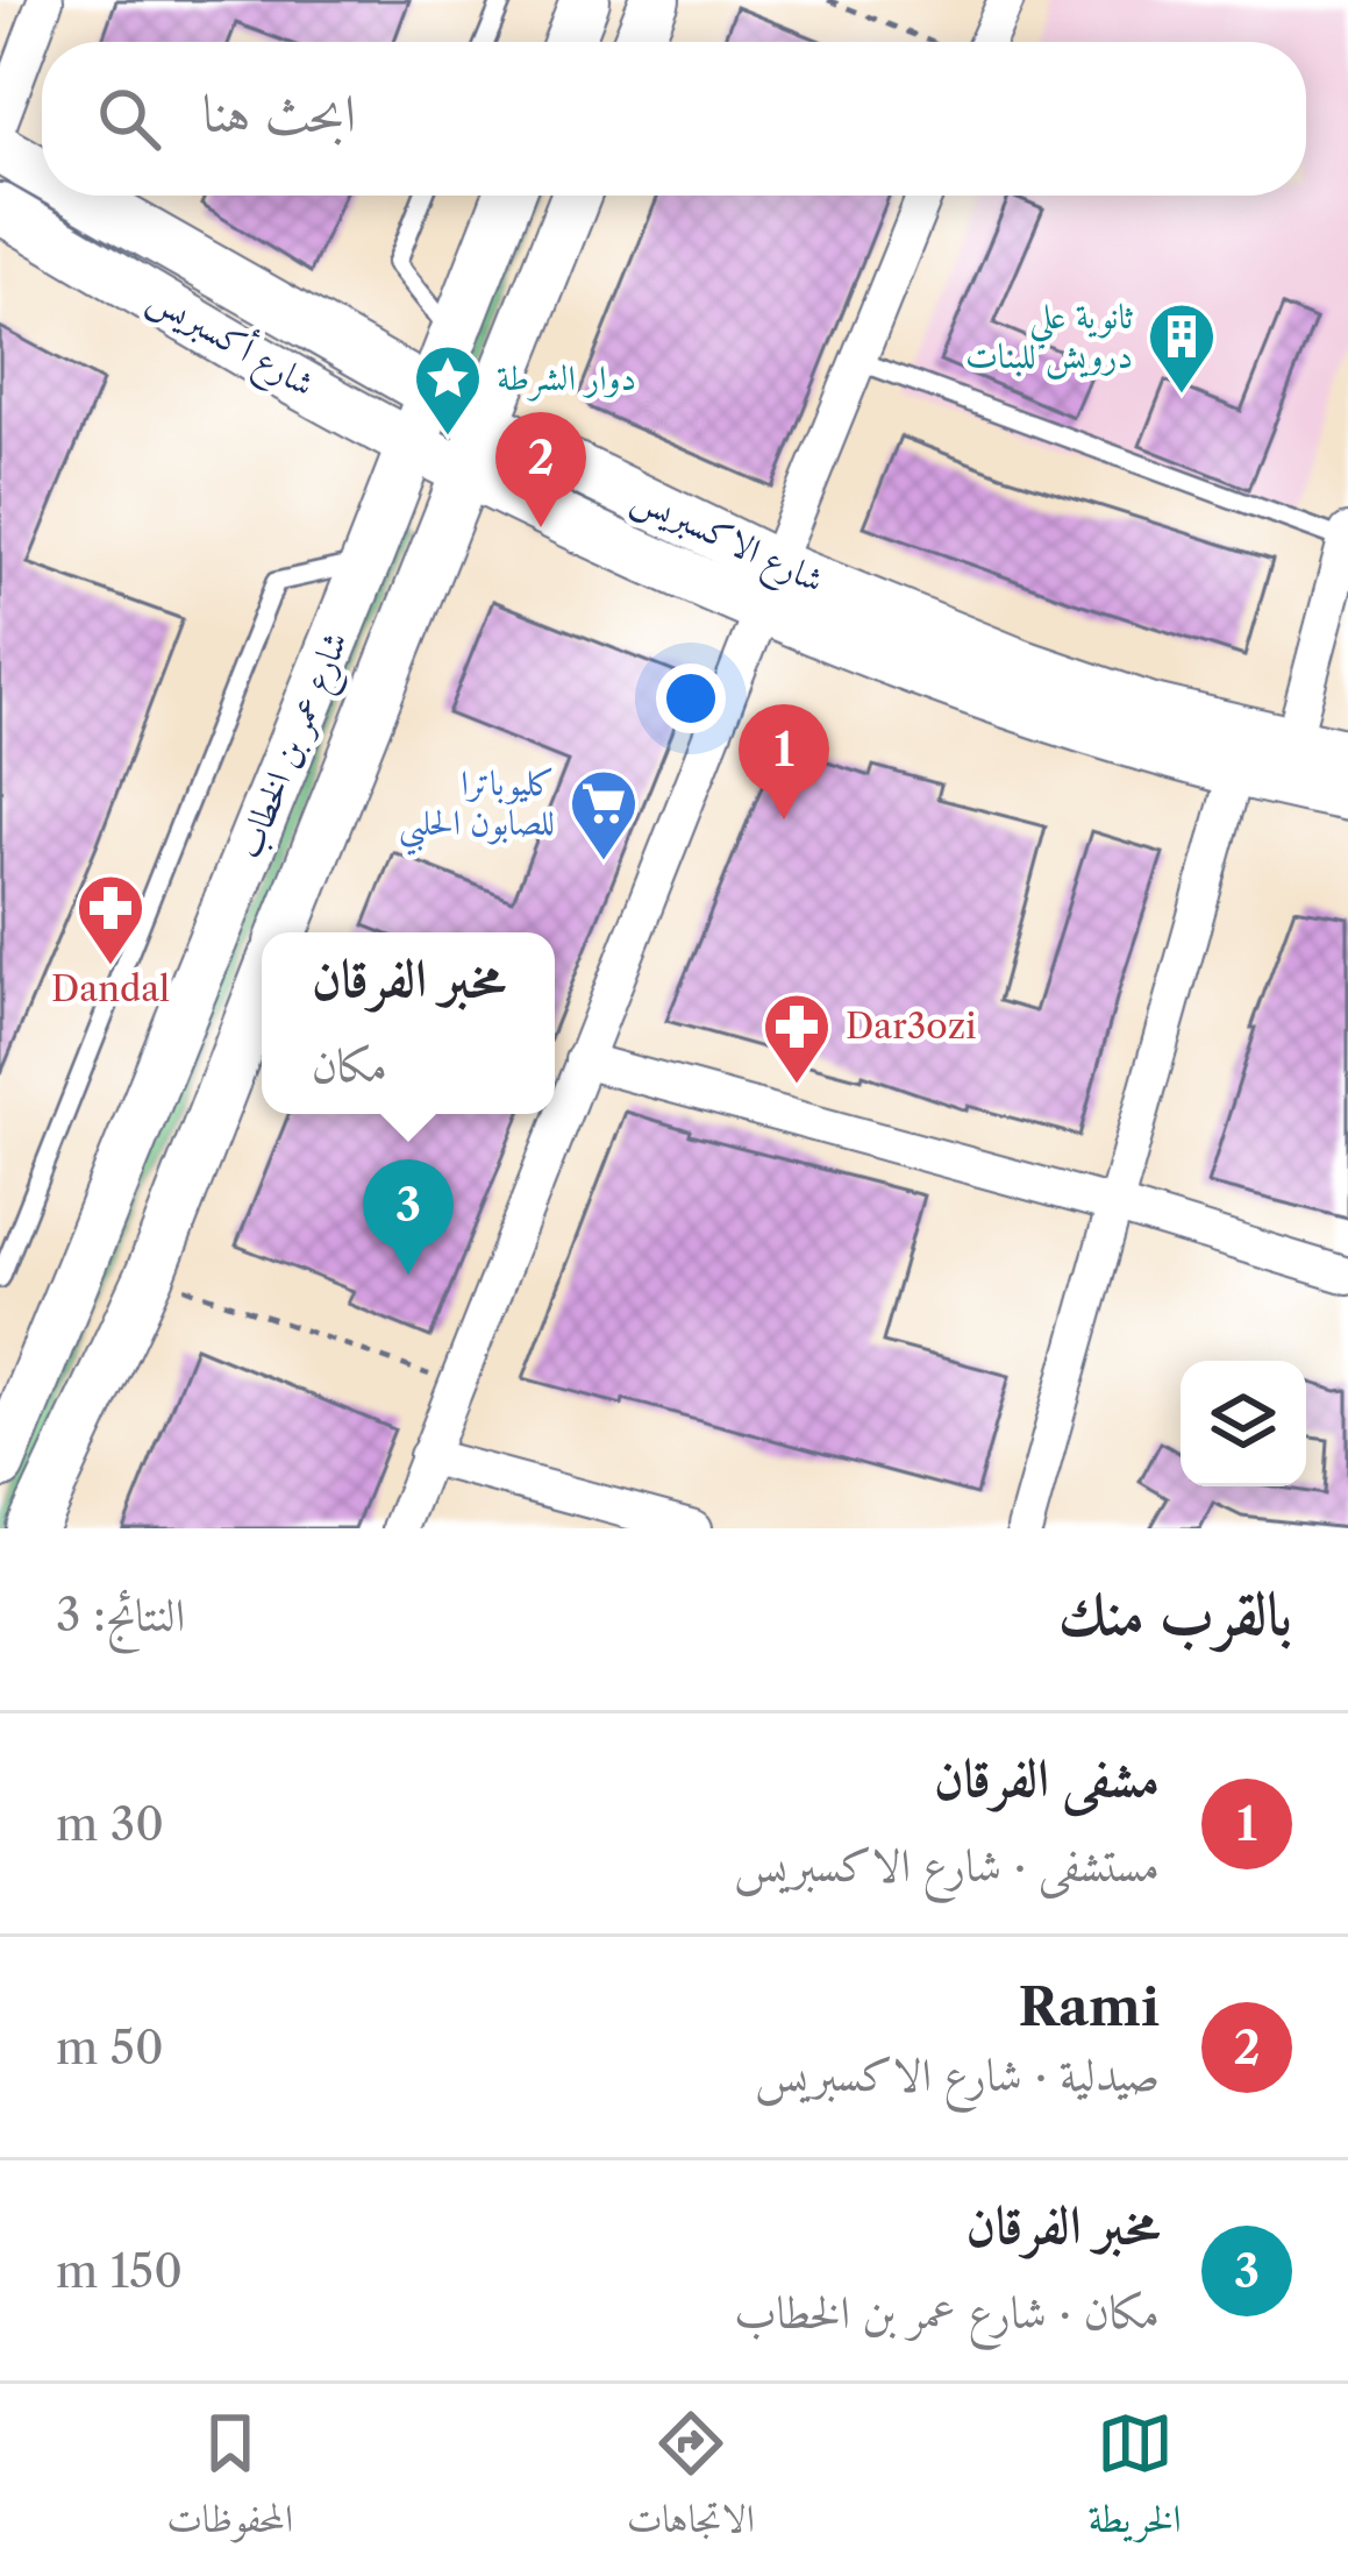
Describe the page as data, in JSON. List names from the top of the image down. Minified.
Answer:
{"streets":{"street":["شارع أكسبريس","شارع الاكسبريس","شارع عمر بن الخطاب"]},"crossings":[["شارع أكسبريس","شارع الاكسبريس"],["شارع أكسبريس","شارع عمر بن الخطاب"],["شارع الاكسبريس","شارع عمر بن الخطاب"]],"places":{"building":["ثانوية علي درويش للبنات"],"place":["دوار الشرطة"],"supermarket":["كليوباترا للصابون الحلبي"],"pharmacy":["Dandal","Dar3ozi"]},"page":{"search":"ابحث هنا","pins":["2","1","3"],"popup":["مخبر الفرقان","مكان"],"heading":["بالقرب منك","النتائج: 3"],"list":[{"mark":"1","name":"مشفى الفرقان","note":"مستشفى · شارع الاكسبريس","value":"30 m"},{"mark":"2","name":"Rami","note":"صيدلية · شارع الاكسبريس","value":"50 m"},{"mark":"3","name":"مخبر الفرقان","note":"مكان · شارع عمر بن الخطاب","value":"150 m"}],"nav":["الخريطة","الاتجاهات","المحفوظات"]}}
